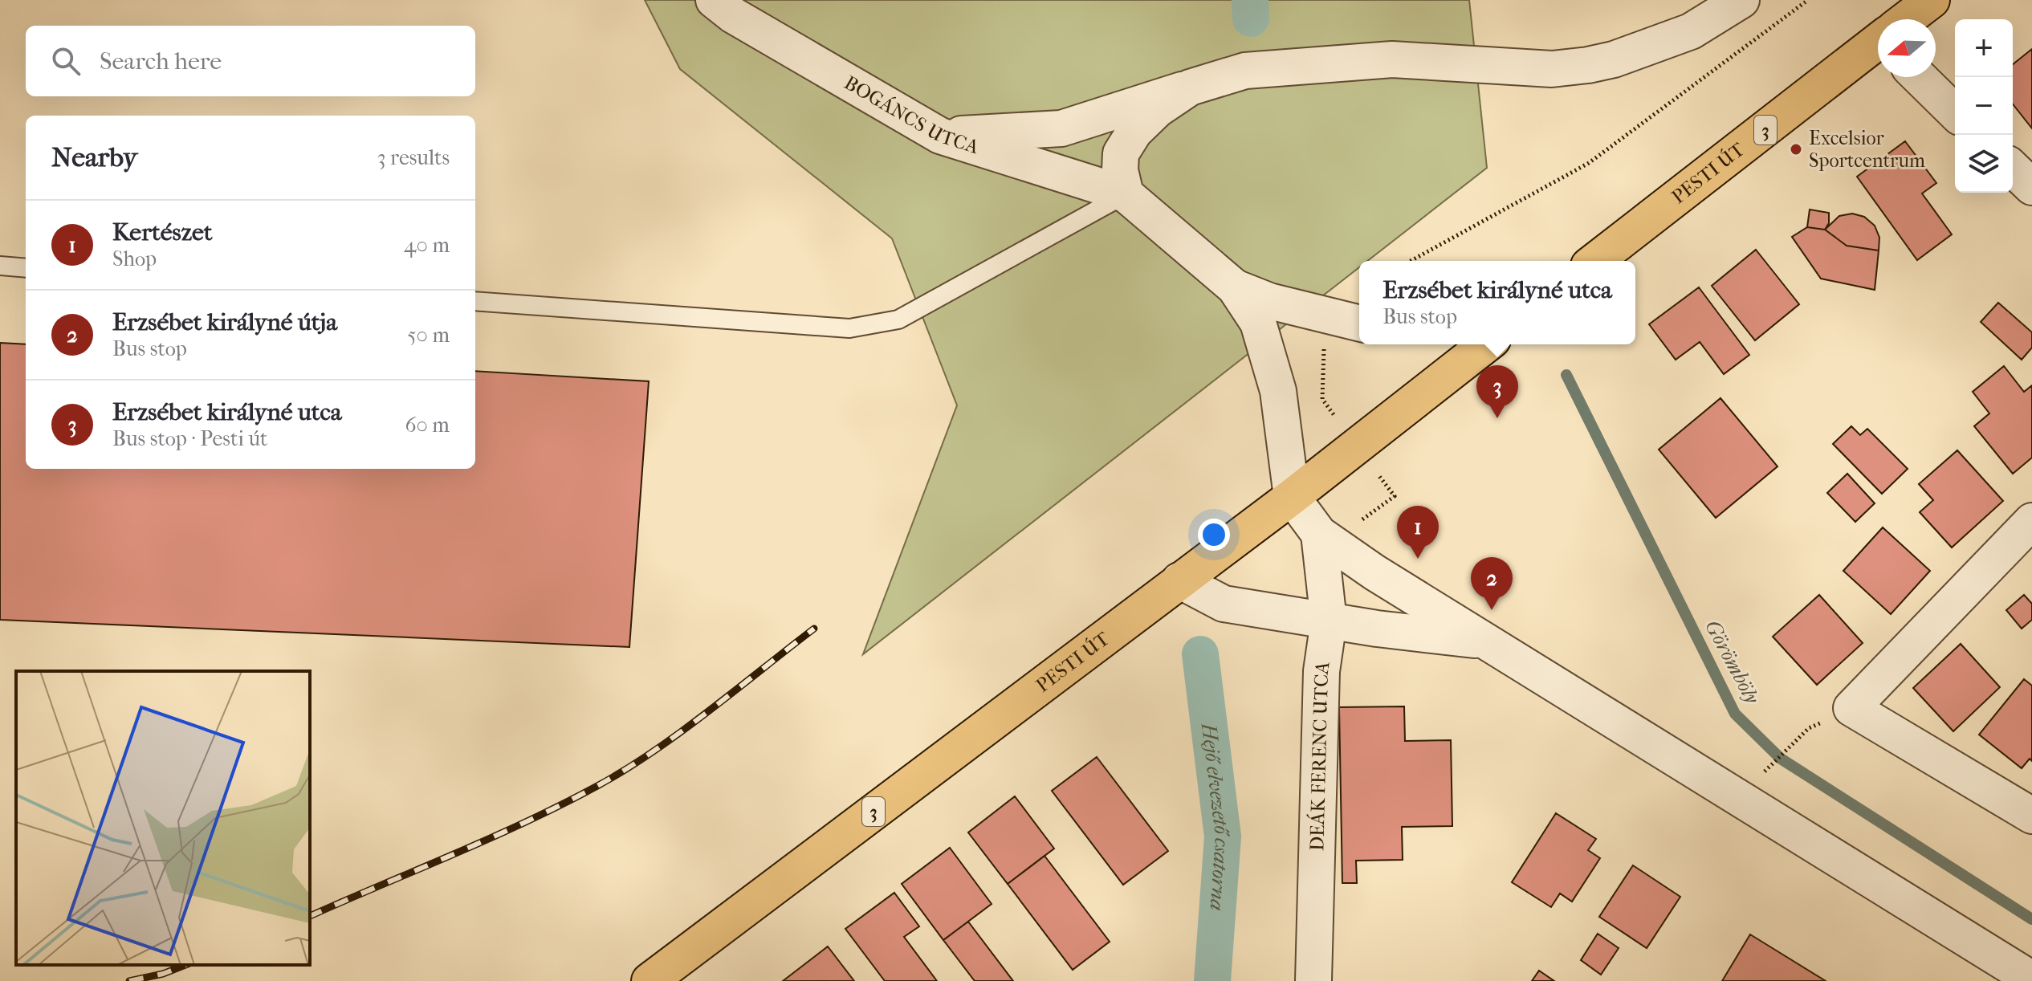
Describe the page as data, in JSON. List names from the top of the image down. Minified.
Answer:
{"streets":{"main road":["3","PESTI ÚT"],"street":["BOGÁNCS UTCA","DEÁK FERENC UTCA"]},"water":["Görömböly","Hejő elvezető csatorna"],"places":["Excelsior Sportcentrum"],"north":"left","page":{"map_buttons":["+","−"],"search":"Search here","heading":["Nearby","3 results"],"list":[{"mark":"1","name":"Kertészet","note":"Shop","value":"40 m"},{"mark":"2","name":"Erzsébet királyné útja","note":"Bus stop","value":"50 m"},{"mark":"3","name":"Erzsébet királyné utca","note":"Bus stop · Pesti út","value":"60 m"}],"popup":["Erzsébet királyné utca","Bus stop"],"pins":["3","1","2"]}}
